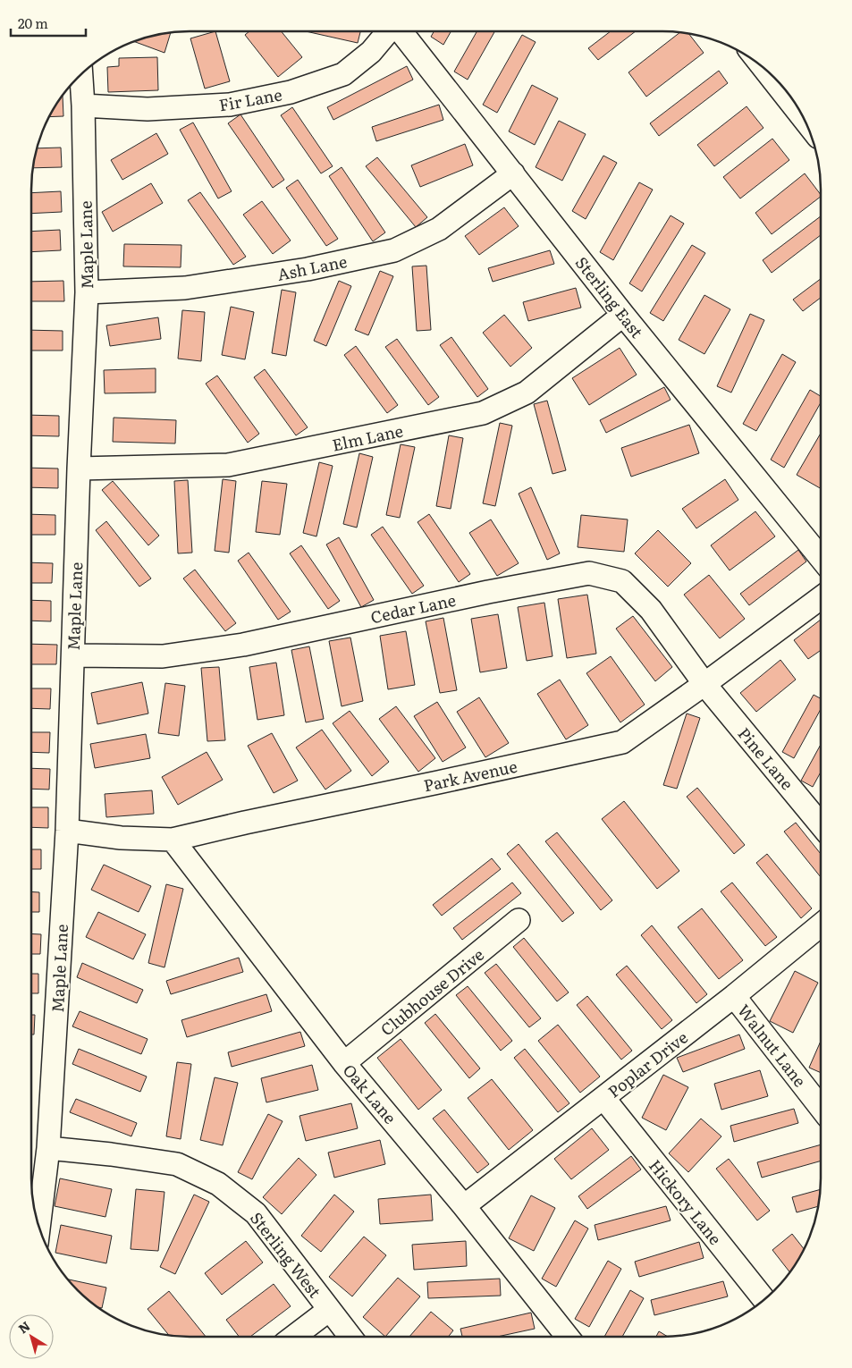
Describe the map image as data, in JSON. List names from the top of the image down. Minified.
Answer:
{"streets":{"street":["Fir Lane","Maple Lane","Ash Lane","Sterling East","Elm Lane","Cedar Lane","Pine Lane","Park Avenue","Clubhouse Drive","Walnut Lane","Poplar Drive","Oak Lane","Hickory Lane","Sterling West"]},"crossings":[["Fir Lane","Maple Lane"],["Maple Lane","Ash Lane"],["Maple Lane","Elm Lane"],["Maple Lane","Cedar Lane"],["Maple Lane","Park Avenue"],["Maple Lane","Sterling West"],["Ash Lane","Sterling East"],["Sterling East","Elm Lane"],["Cedar Lane","Pine Lane"],["Cedar Lane","Park Avenue"],["Pine Lane","Park Avenue"],["Park Avenue","Oak Lane"],["Clubhouse Drive","Oak Lane"],["Walnut Lane","Poplar Drive"],["Poplar Drive","Oak Lane"],["Poplar Drive","Hickory Lane"]],"scale_bar":"20 m","north":"top left"}
